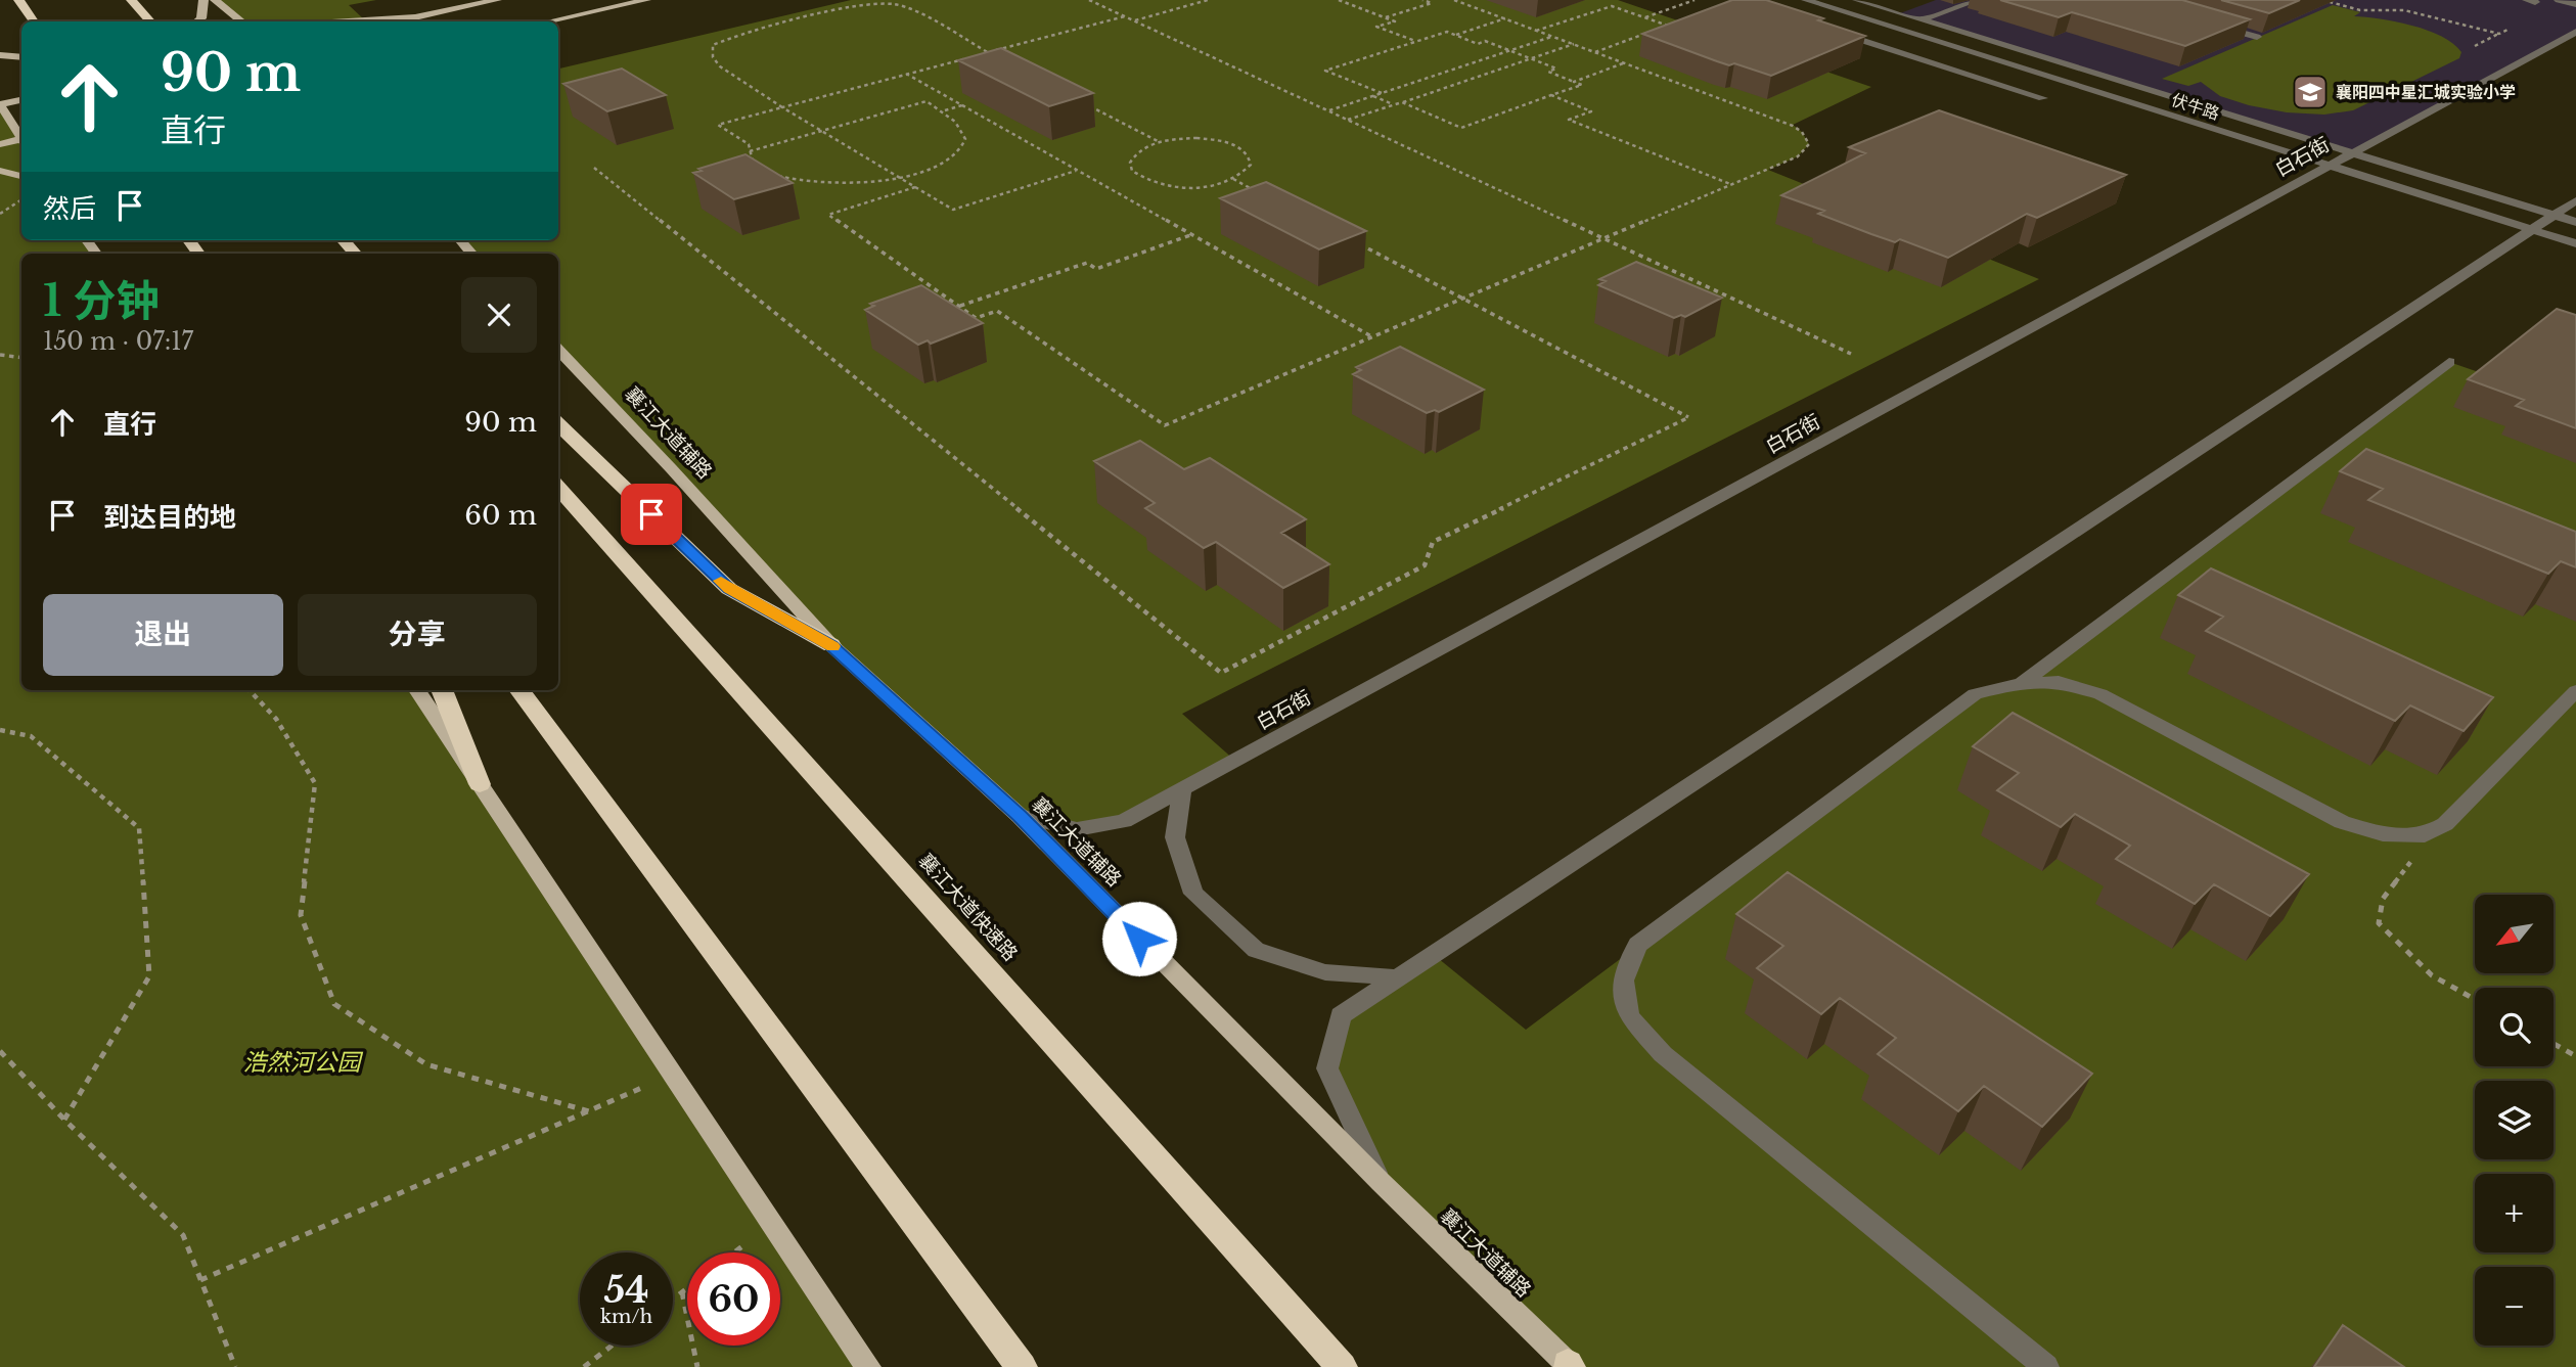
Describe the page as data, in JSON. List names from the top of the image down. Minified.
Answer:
{"streets":{"highway":["襄江大道快速路"],"main road":["襄江大道辅路"],"street":["伏牛路","白石街"]},"crossings":[["伏牛路","白石街"],["白石街","襄江大道辅路"]],"parks":["浩然河公园"],"places":{"school or university":["襄阳四中星汇城实验小学"]},"north":"bottom left","page":{"turn":["90 m","直行"],"then":"然后","heading":["1 分钟","150 m · 07:17"],"list":[{"name":"直行","value":"90 m"},{"name":"到达目的地","value":"60 m"}],"buttons":["退出","分享"],"map_buttons":["+","−"],"speed":"54 km/h","limit":"60"}}
